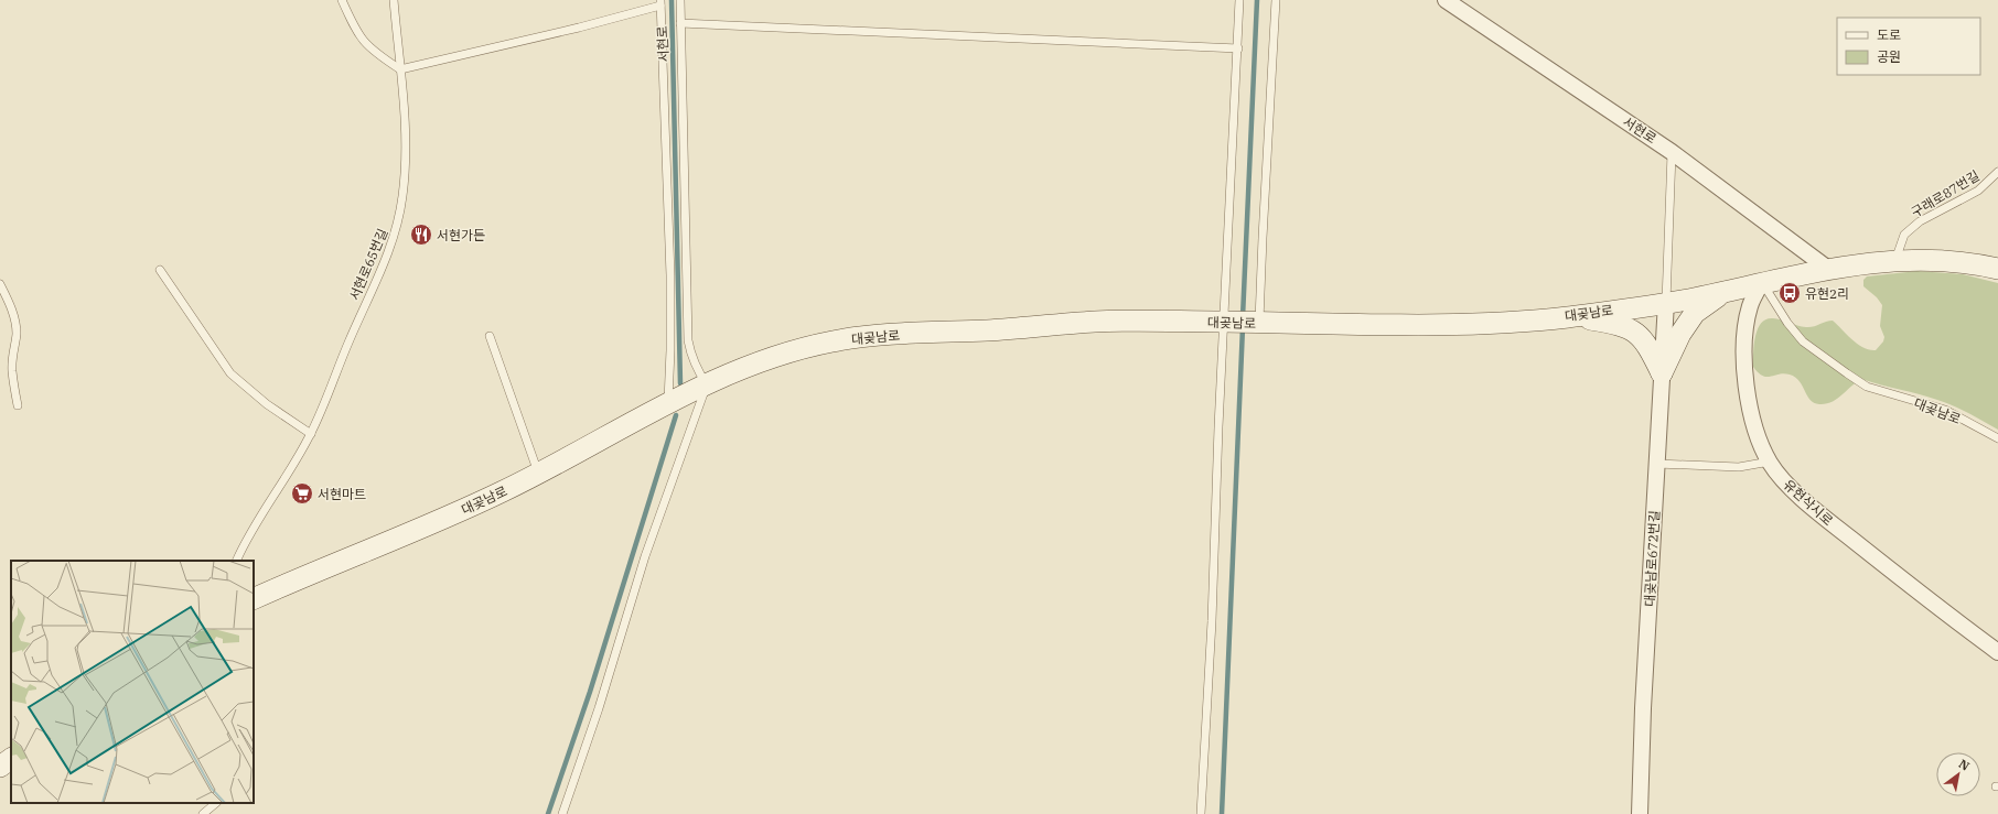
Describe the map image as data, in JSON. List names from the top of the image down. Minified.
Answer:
{"streets":{"street":["서현로","대곶남로","유현삭시로","대곶남로672번길"],"lane":["구래로87번길","서현로65번길"]},"crossings":[["서현로","대곶남로"],["구래로87번길","대곶남로"],["대곶남로","유현삭시로"],["대곶남로","대곶남로672번길"]],"places":{"restaurant":["서현가든"],"bus stop":["유현2리"],"supermarket":["서현마트"]},"legend":["도로","공원"],"north":"top right"}
